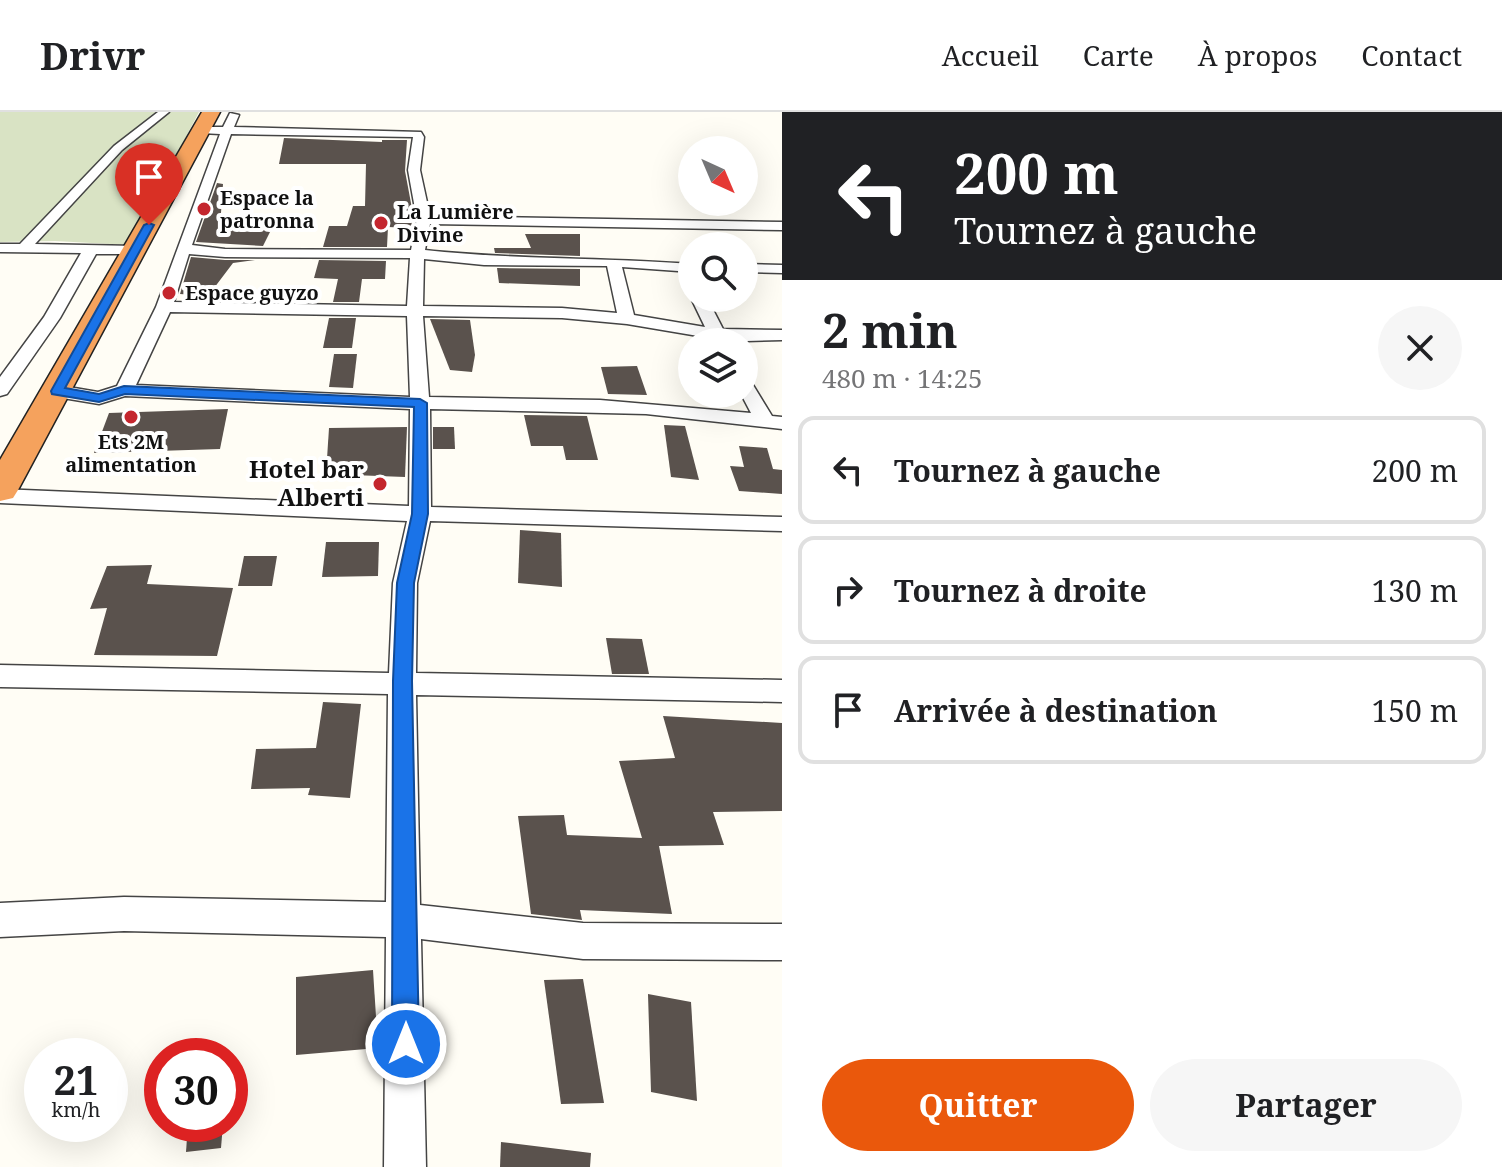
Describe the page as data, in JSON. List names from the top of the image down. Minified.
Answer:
{"places":["Espace la patronna","La Lumière Divine","Espace guyzo","Ets 2M alimentation","Hotel bar Alberti"],"north":"bottom right","page":{"header":"Drivr","nav":["Accueil","Carte","À propos","Contact"],"turn":["200 m","Tournez à gauche"],"heading":["2 min","480 m · 14:25"],"list":[{"name":"Tournez à gauche","value":"200 m"},{"name":"Tournez à droite","value":"130 m"},{"name":"Arrivée à destination","value":"150 m"}],"speed":"21 km/h","limit":"30","buttons":["Quitter","Partager"]}}
